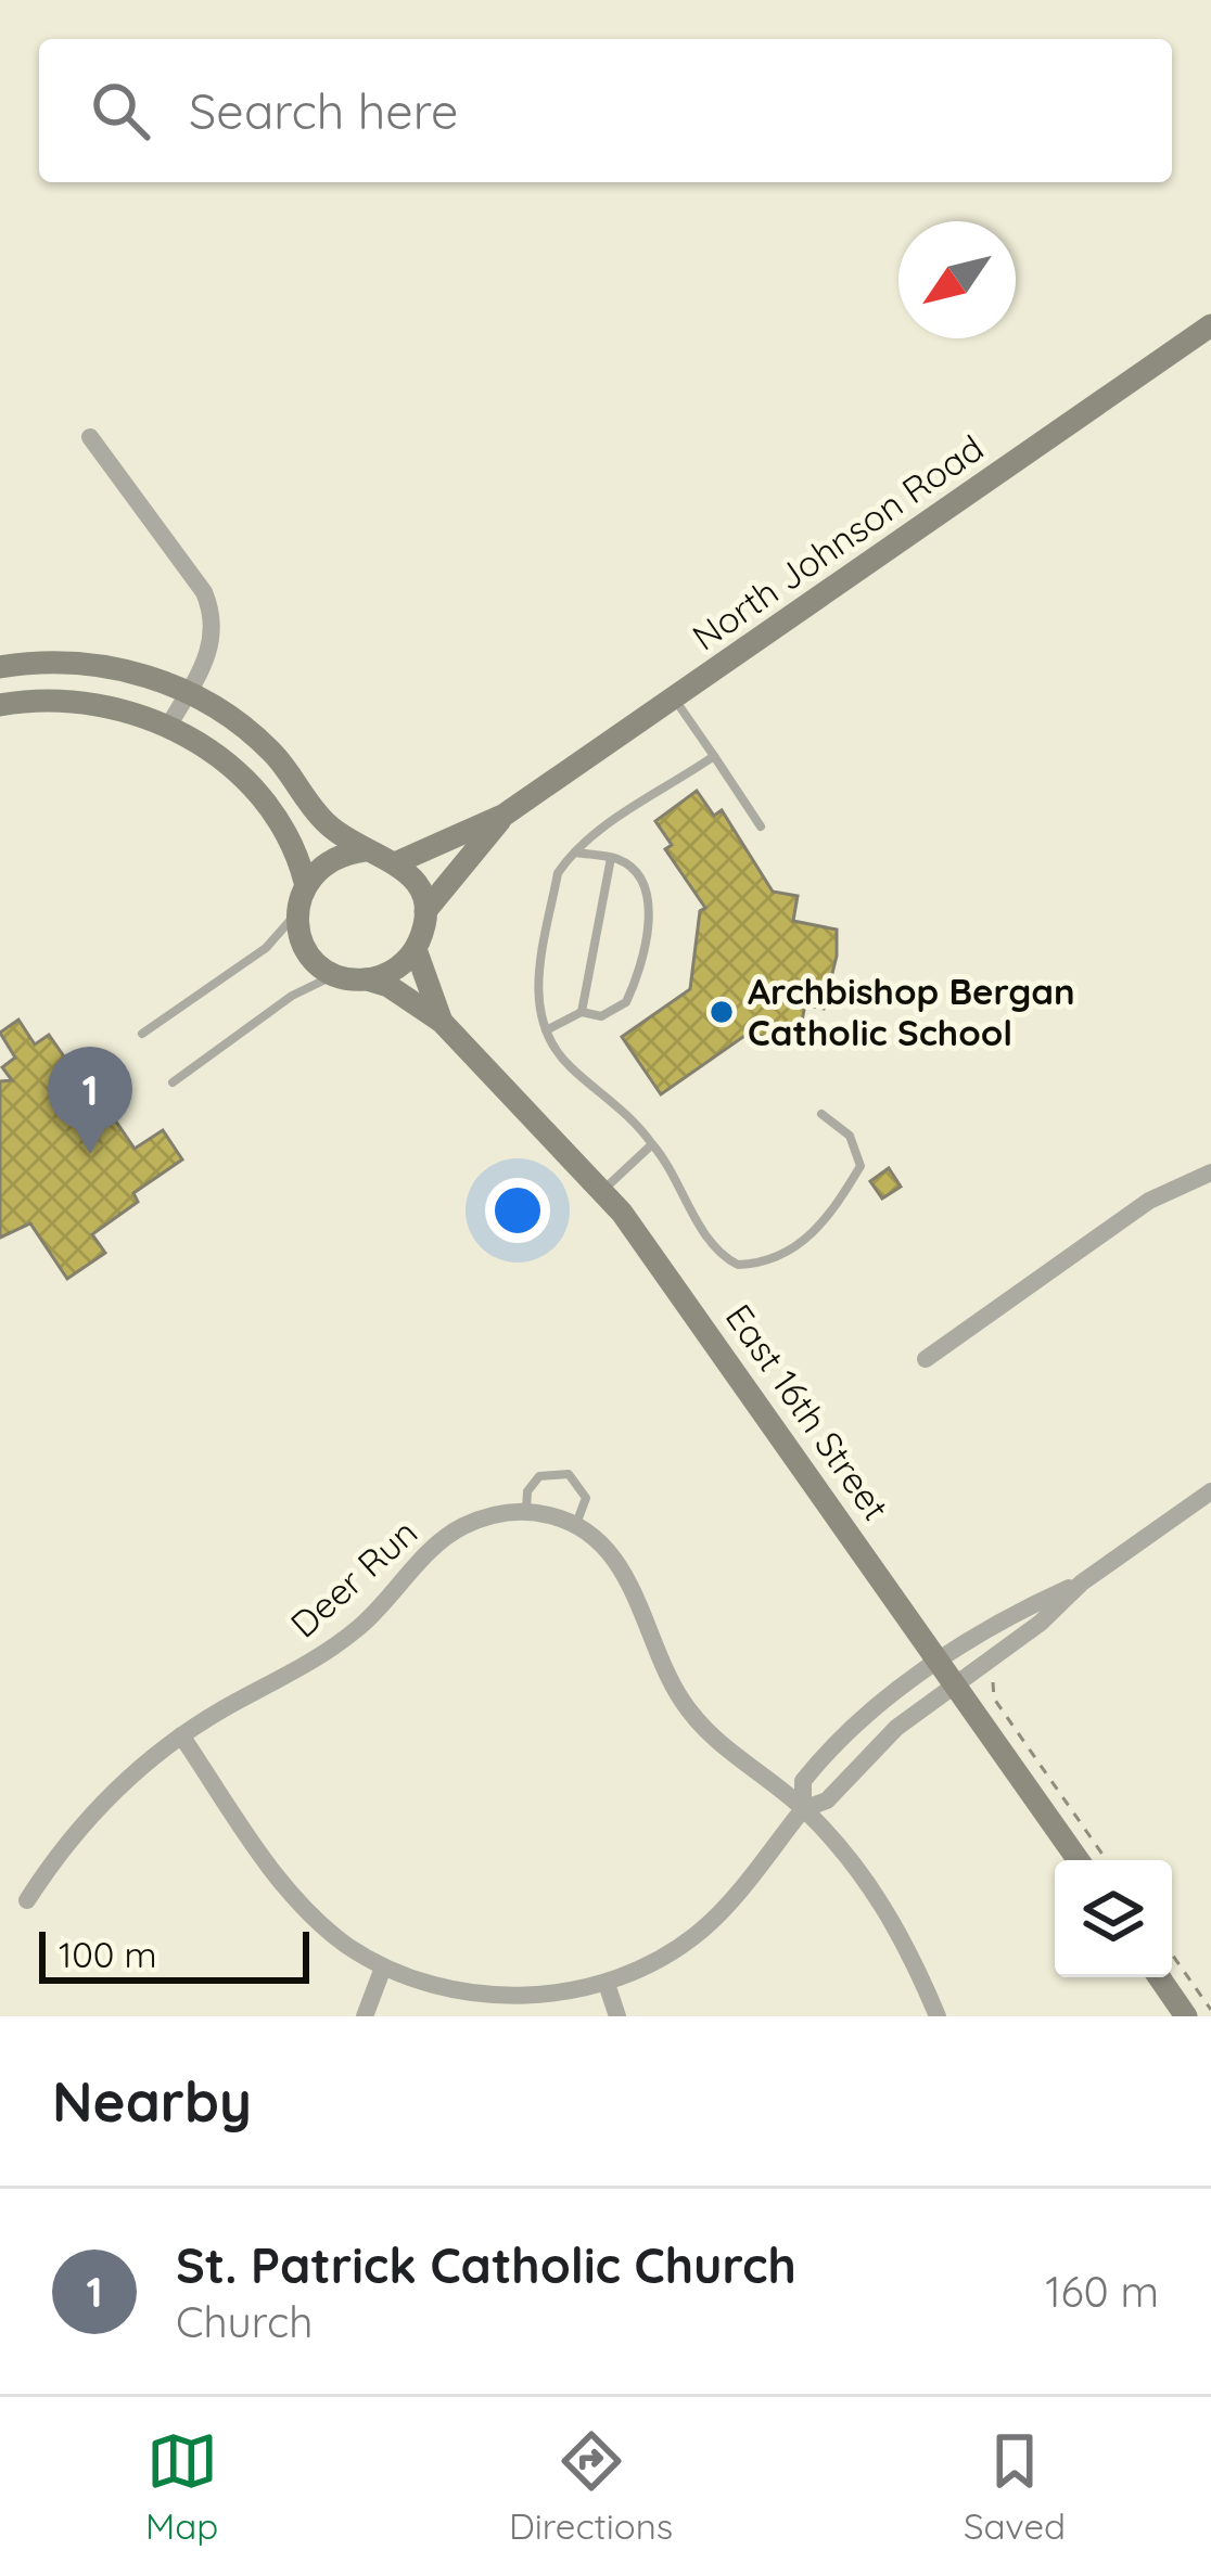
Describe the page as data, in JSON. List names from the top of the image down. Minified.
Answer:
{"streets":{"main road":["North Johnson Road","East 16th Street"],"street":["Deer Run"]},"crossings":[["North Johnson Road","East 16th Street"]],"places":["Archbishop Bergan Catholic School"],"scale_bar":"100 m","north":"bottom left","page":{"search":"Search here","pins":"1","scale":"100 m","heading":"Nearby","list":[{"mark":"1","name":"St. Patrick Catholic Church","note":"Church","value":"160 m"}],"nav":["Map","Directions","Saved"]}}
